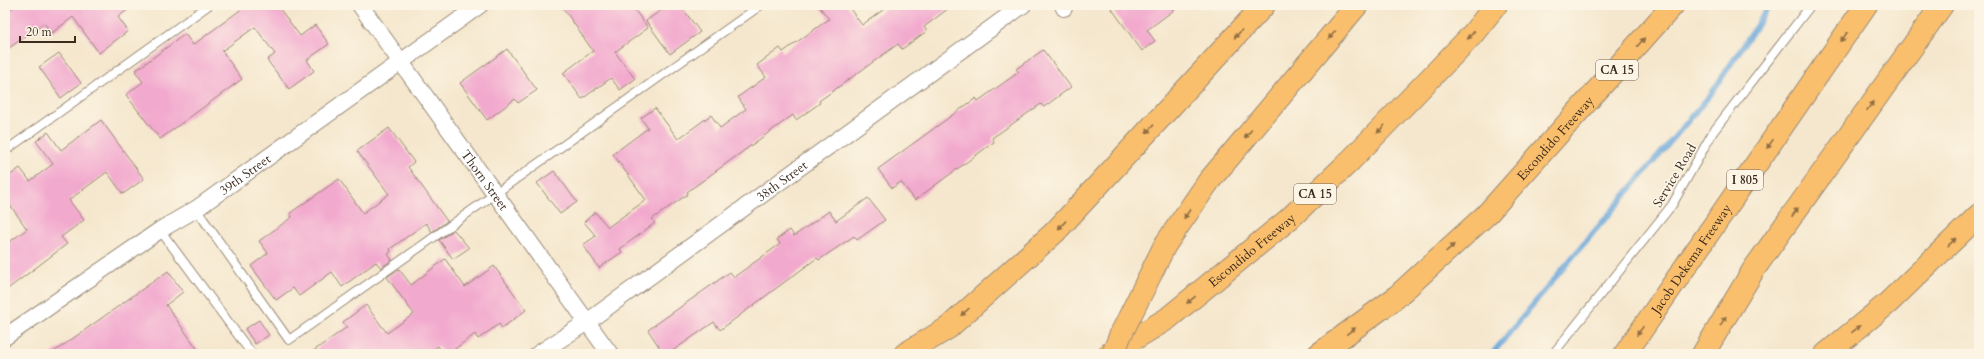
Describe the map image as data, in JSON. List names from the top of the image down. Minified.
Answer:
{"streets":{"highway":["CA 15","Escondido Freeway","I 805","Jacob Dekema Freeway"],"street":["39th Street","Thorn Street","38th Street"],"lane":["Service Road"]},"crossings":[["39th Street","Thorn Street"],["Thorn Street","38th Street"]],"scale_bar":"20 m"}
